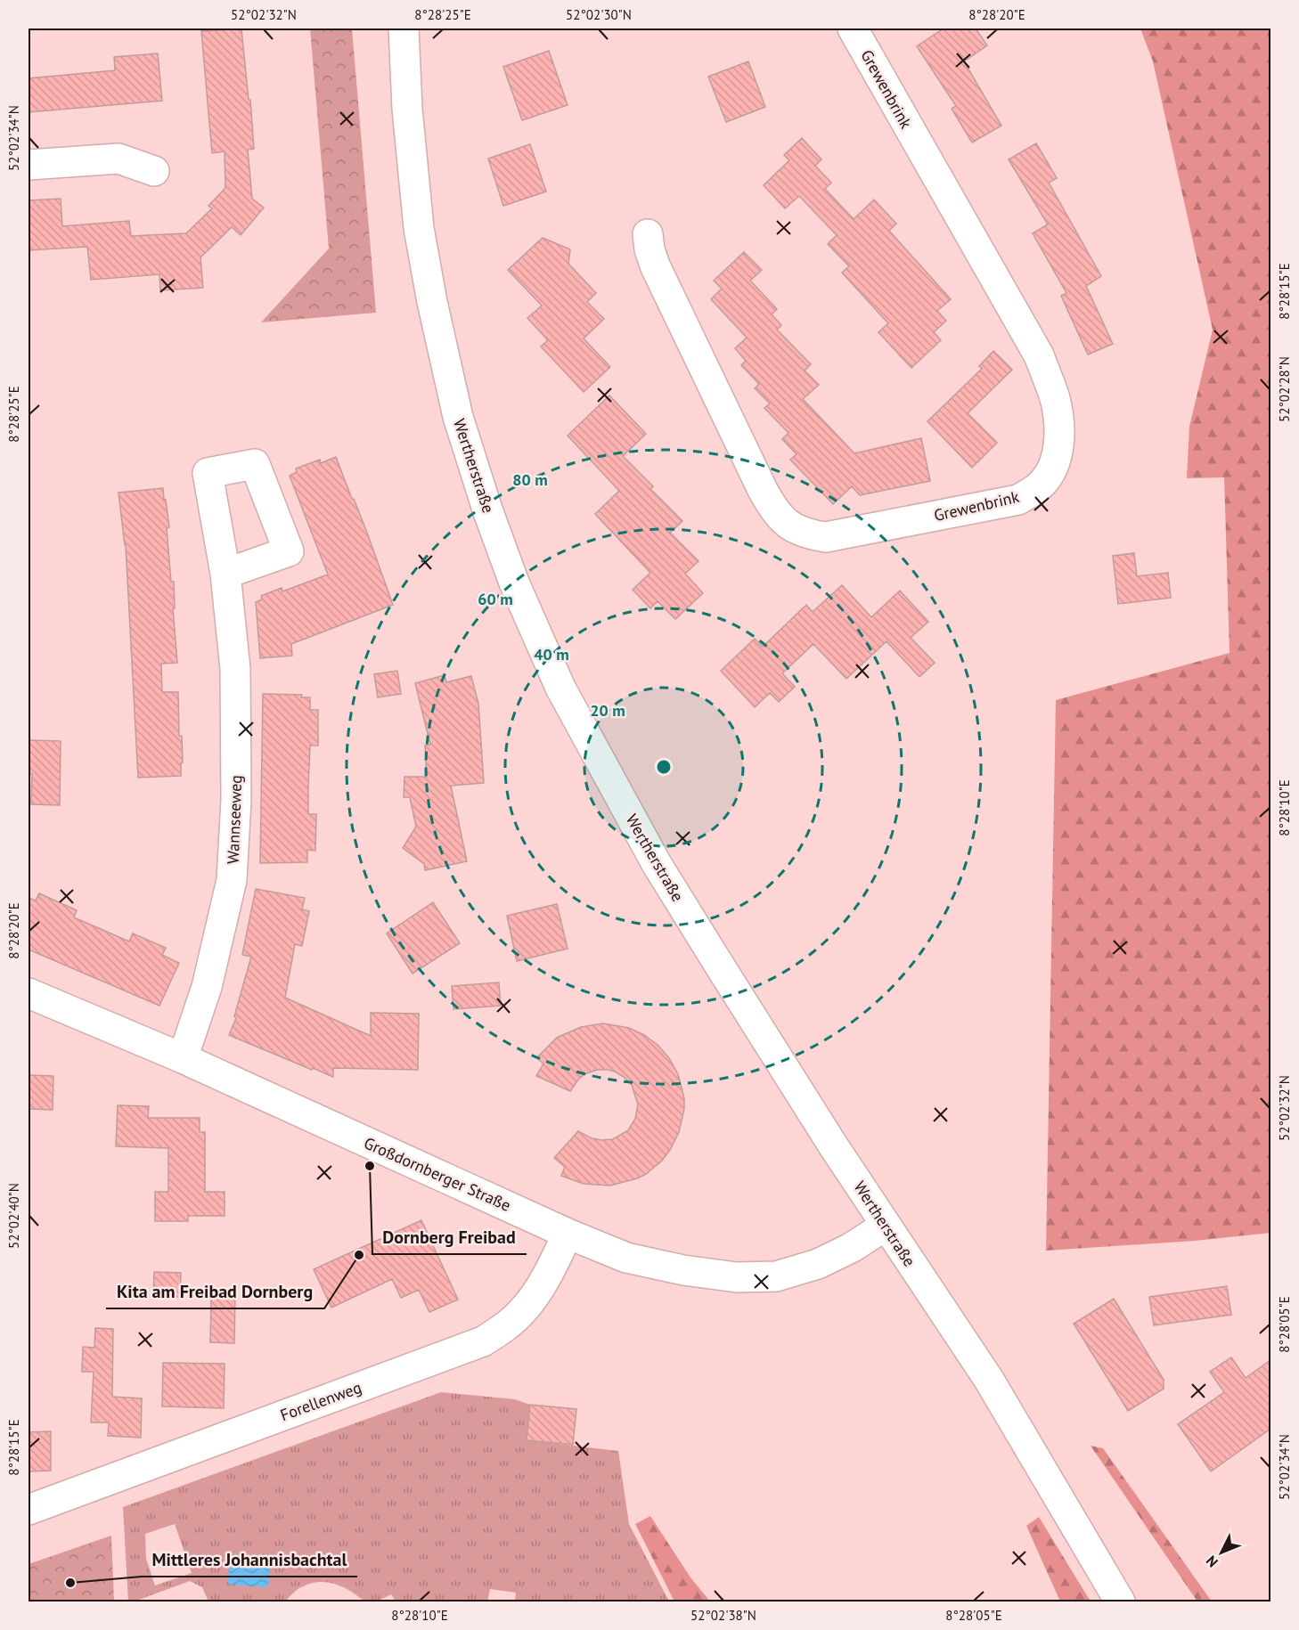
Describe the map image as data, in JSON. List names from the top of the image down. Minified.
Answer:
{"streets":{"street":["Grewenbrink","Wertherstraße","Wannseeweg","Großdornberger Straße","Forellenweg"]},"crossings":[["Wertherstraße","Großdornberger Straße"],["Wannseeweg","Großdornberger Straße"],["Großdornberger Straße","Forellenweg"]],"places":["Dornberg Freibad","Kita am Freibad Dornberg","Mittleres Johannisbachtal"],"north":"bottom left","coordinates":["52°02'32\"N","8°28'25\"E","52°02'30\"N","8°28'20\"E","52°02'34\"N","8°28'15\"E","52°02'28\"N","8°28'10\"E","52°02'40\"N","8°28'05\"E","52°02'38\"N"],"rings":["80 m","60 m","40 m","20 m"]}
